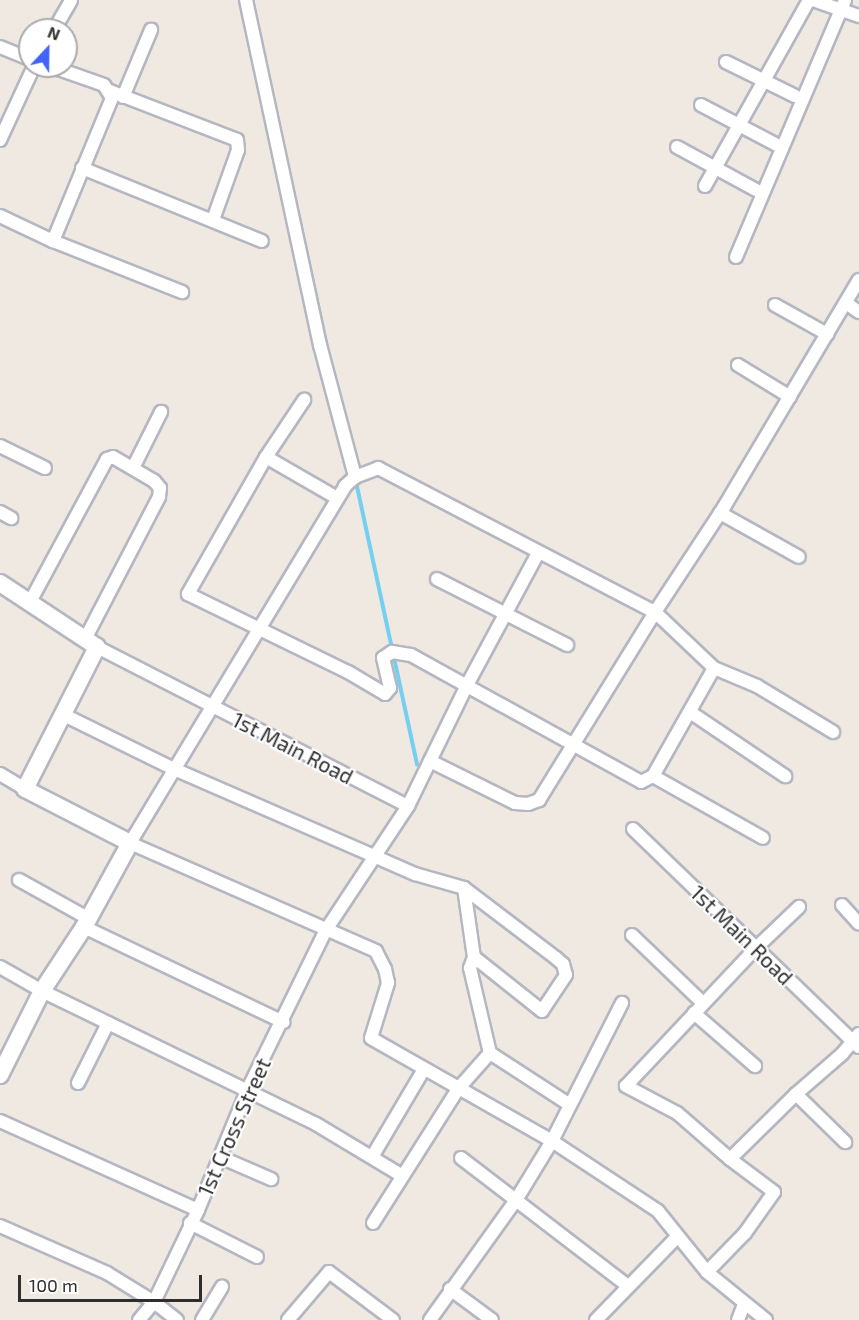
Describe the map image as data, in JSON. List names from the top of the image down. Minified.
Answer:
{"streets":{"street":["1st Main Road","1st Cross Street"]},"crossings":[["1st Main Road","1st Cross Street"]],"scale_bar":"100 m","north":"top"}
